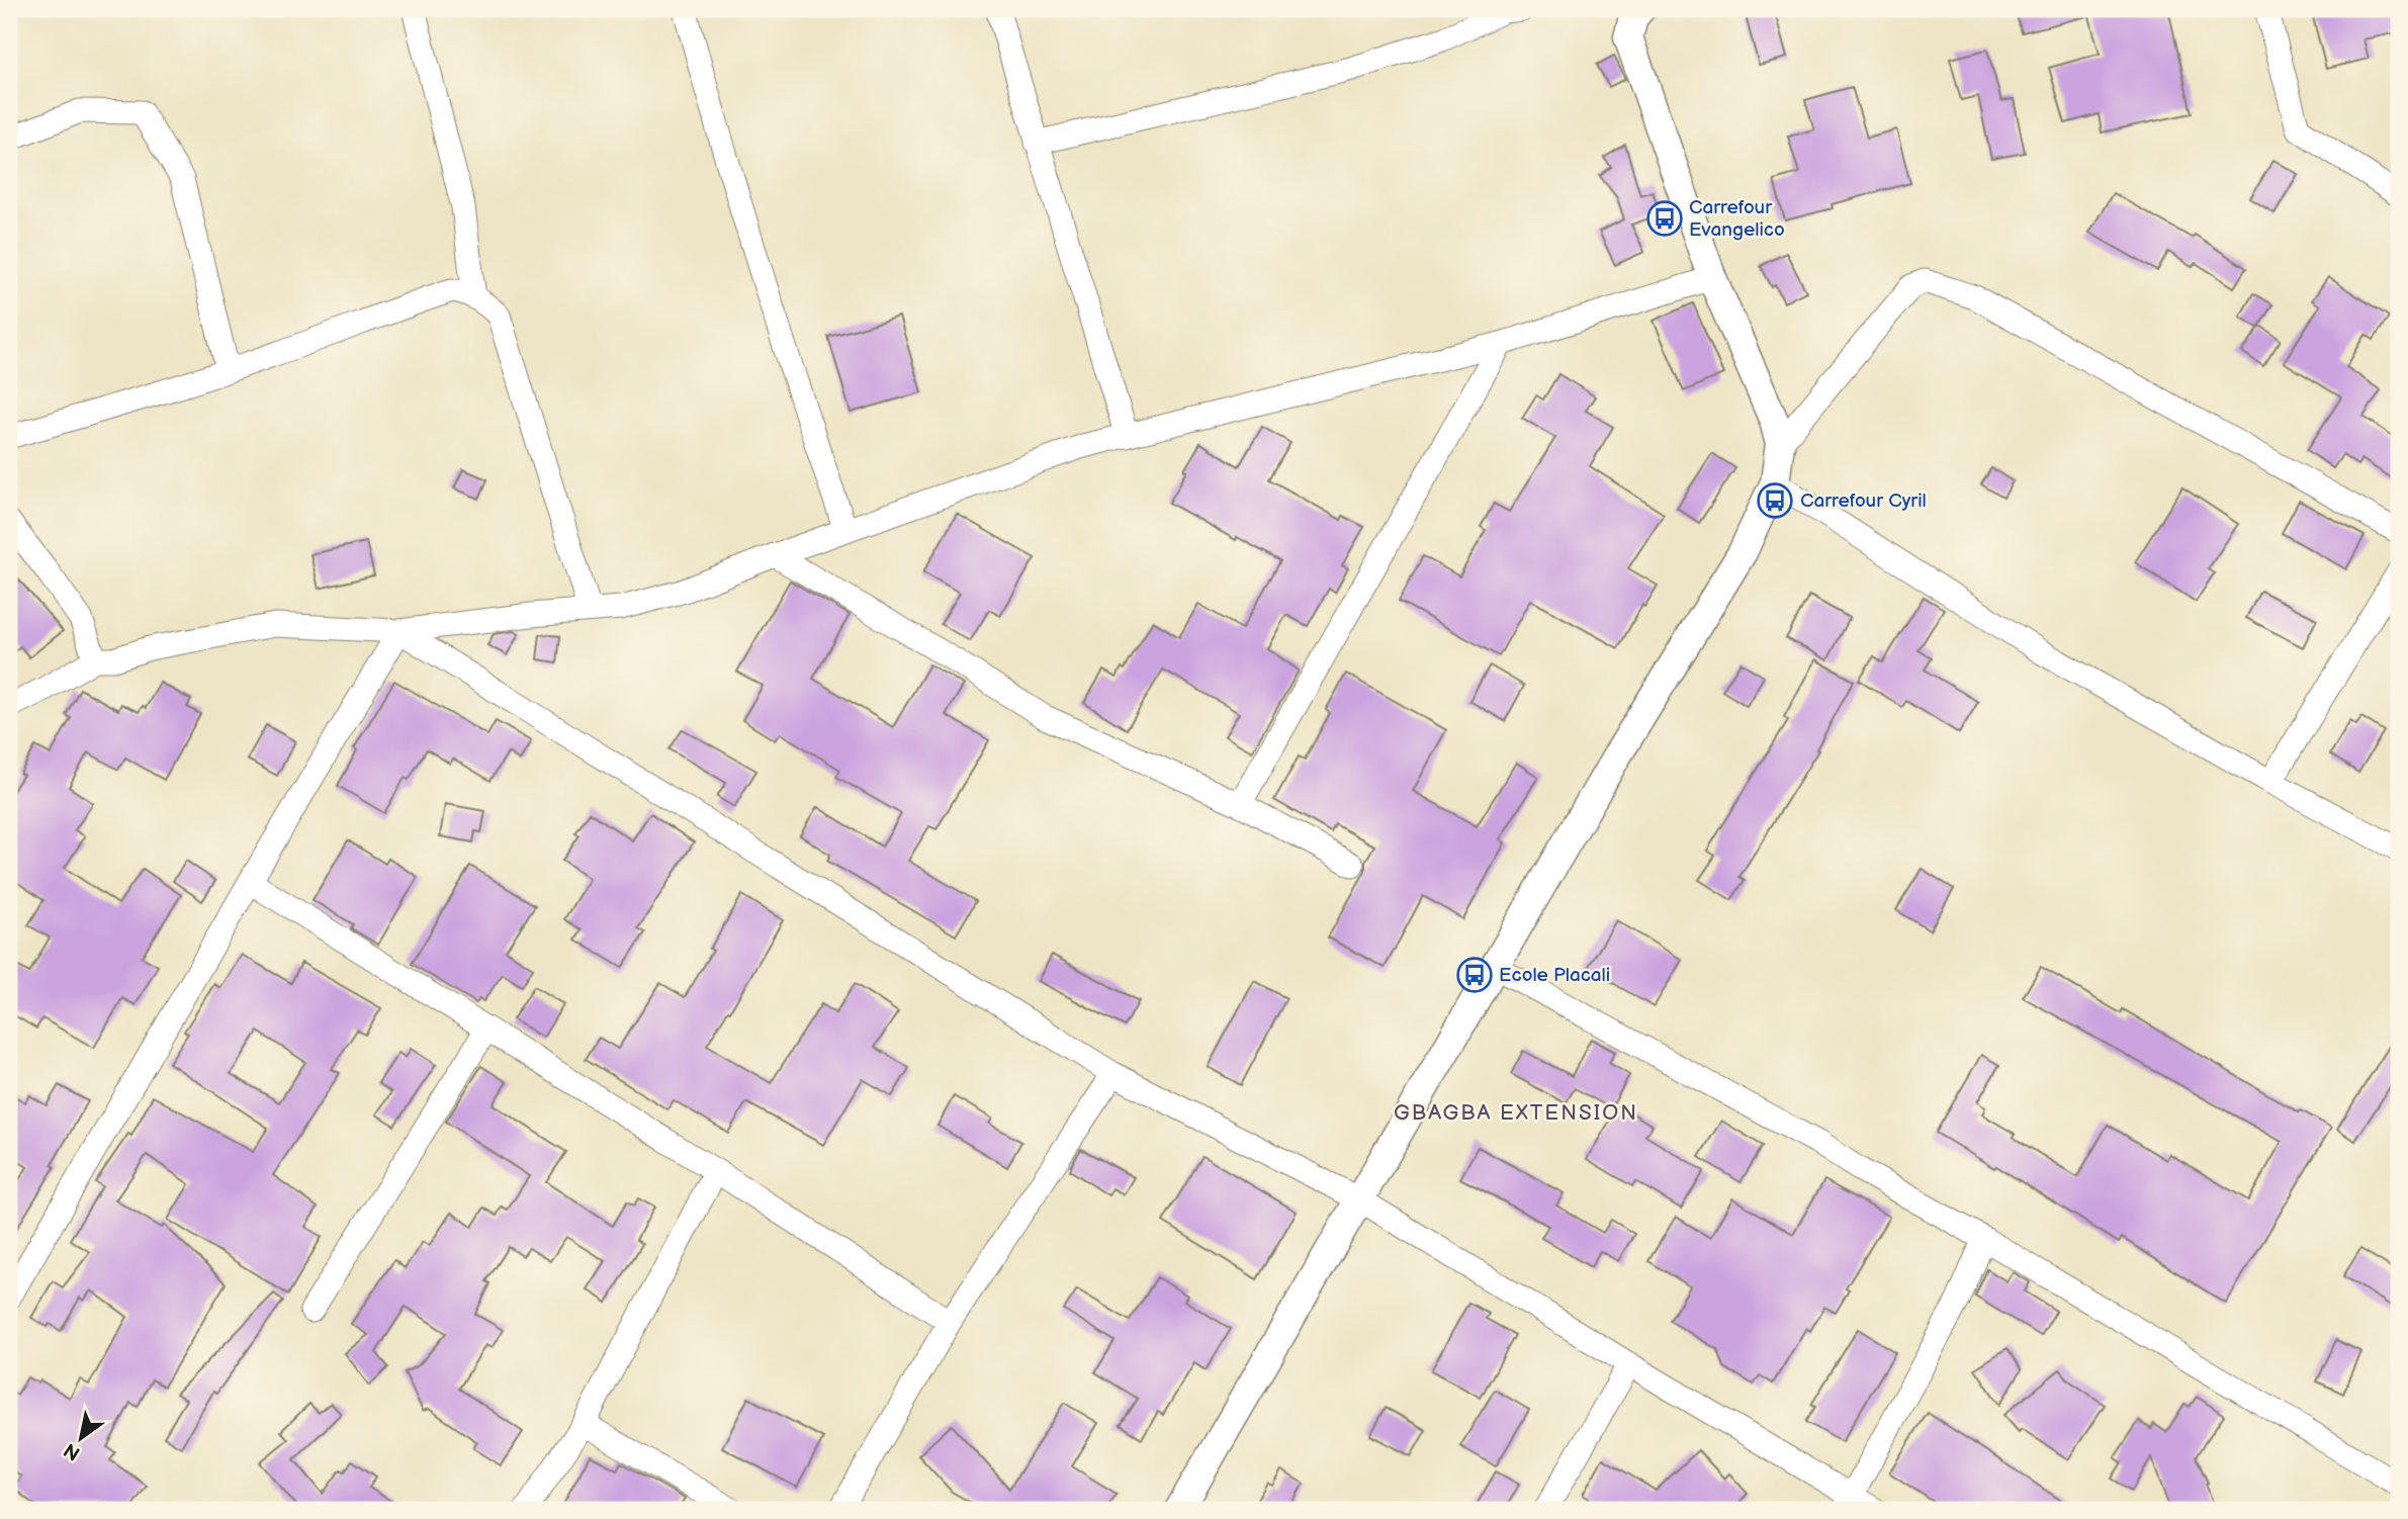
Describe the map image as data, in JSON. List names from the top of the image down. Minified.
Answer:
{"districts":["GBAGBA EXTENSION"],"places":{"bus stop":["Carrefour Evangelico","Carrefour Cyril","Ecole Placali"]},"north":"bottom left"}
